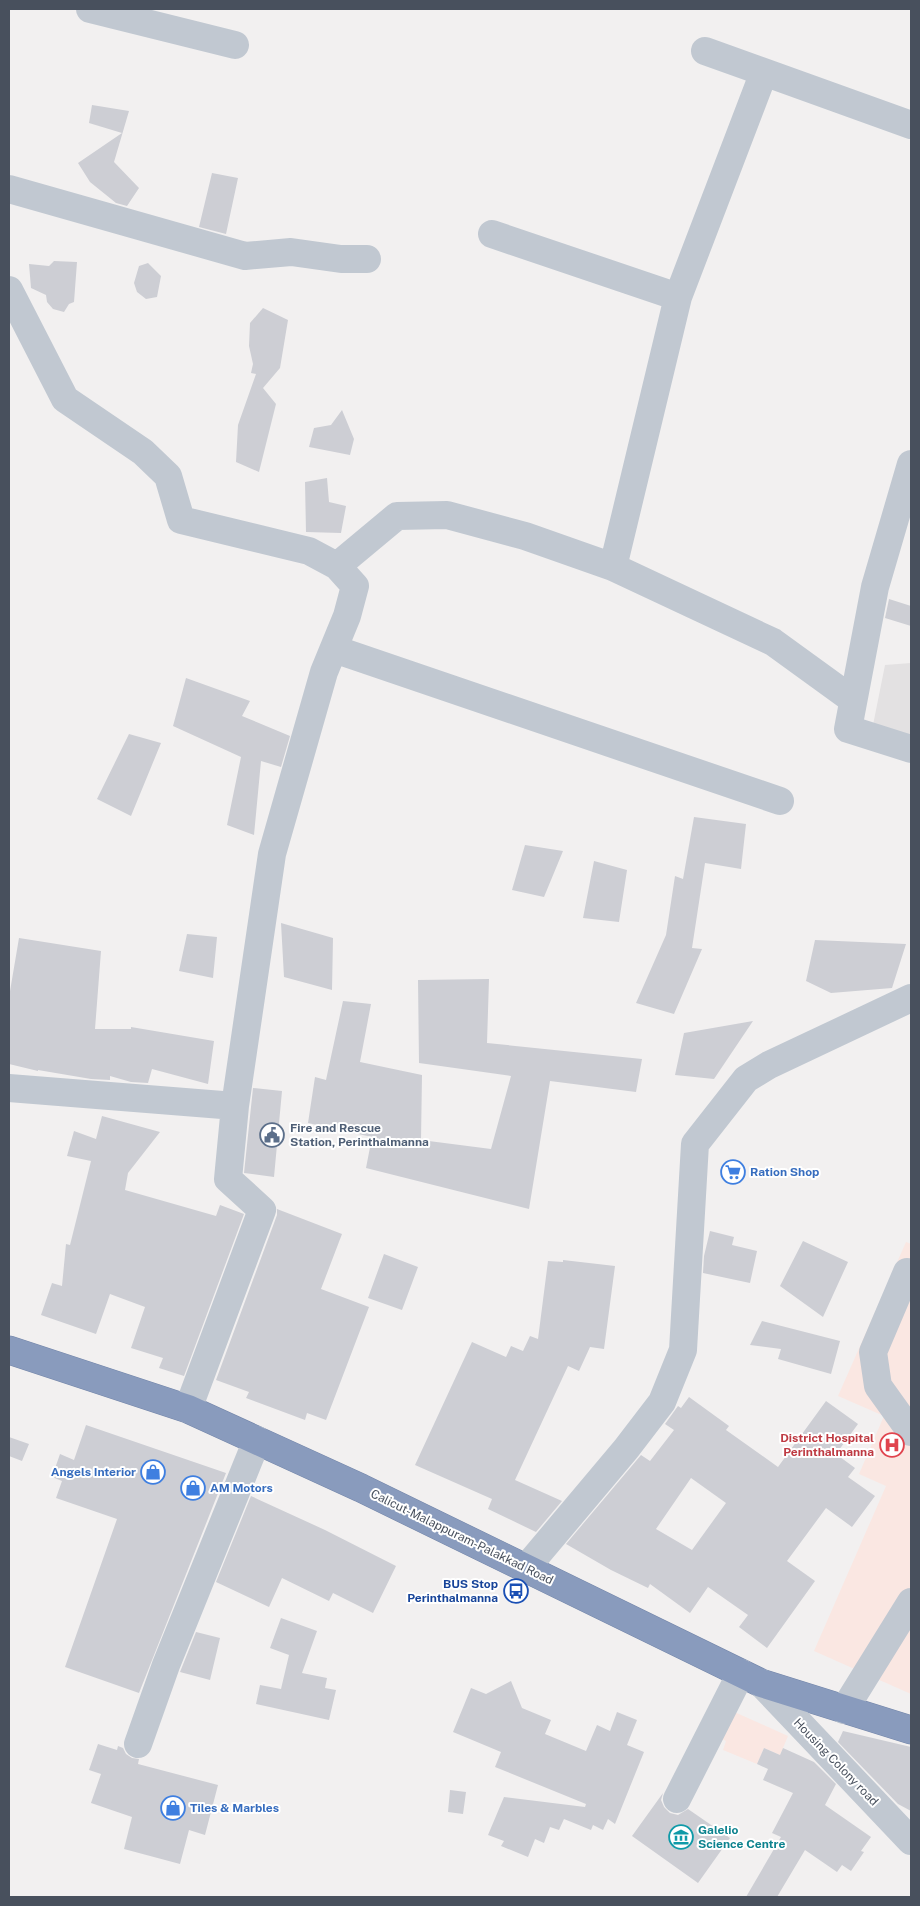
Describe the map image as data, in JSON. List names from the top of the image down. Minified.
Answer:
{"streets":{"highway":["Calicut-Malappuram-Palakkad Road"],"street":["Housing Colony road"]},"crossings":[["Calicut-Malappuram-Palakkad Road","Housing Colony road"]],"places":{"public building":["Fire and Rescue Station, Perinthalmanna"],"supermarket":["Ration Shop"],"hospital":["District Hospital Perinthalmanna"],"shop":["Angels Interior","AM Motors","Tiles & Marbles"],"bus stop":["BUS Stop Perinthalmanna"],"museum":["Galelio Science Centre"]}}
